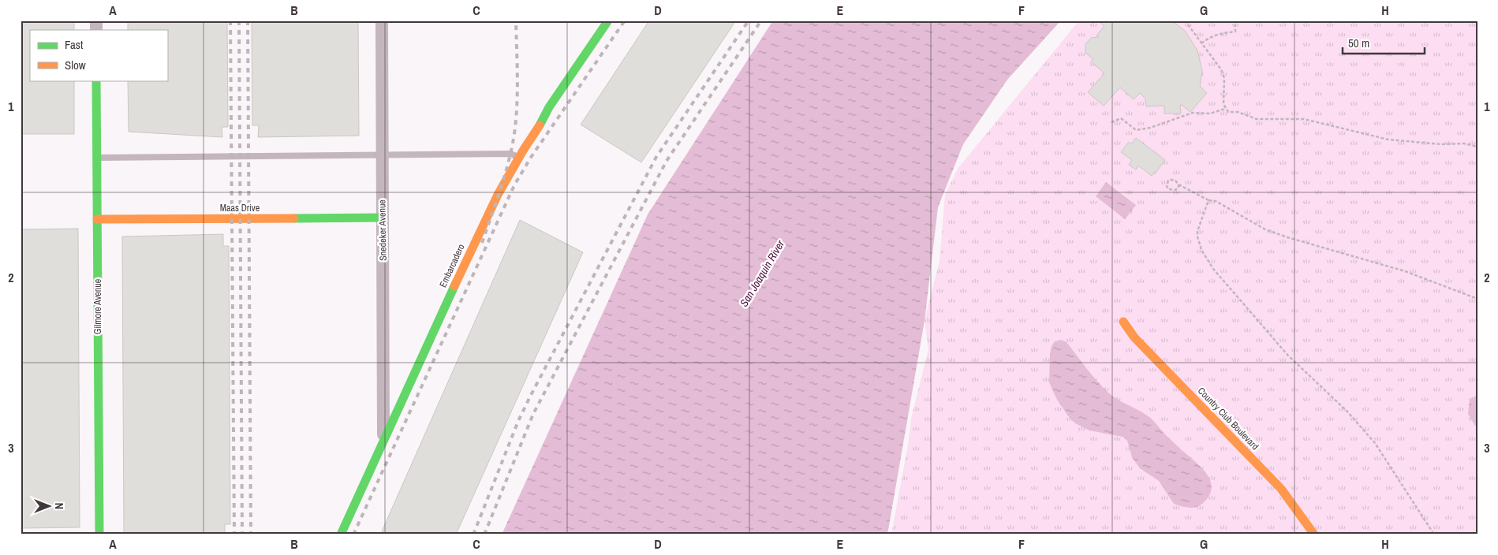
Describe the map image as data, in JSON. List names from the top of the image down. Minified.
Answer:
{"streets":{"street":["Maas Drive","Snedeker Avenue","Embarcadero","Gilmore Avenue","Country Club Boulevard"]},"crossings":[["Maas Drive","Snedeker Avenue"],["Maas Drive","Gilmore Avenue"],["Snedeker Avenue","Embarcadero"]],"water":["San Joaquin River"],"legend":["Fast","Slow"],"scale_bar":"50 m","north":"right","grid":{"columns":["A","B","C","D","E","F","G","H"],"rows":["1","2","3"]}}
